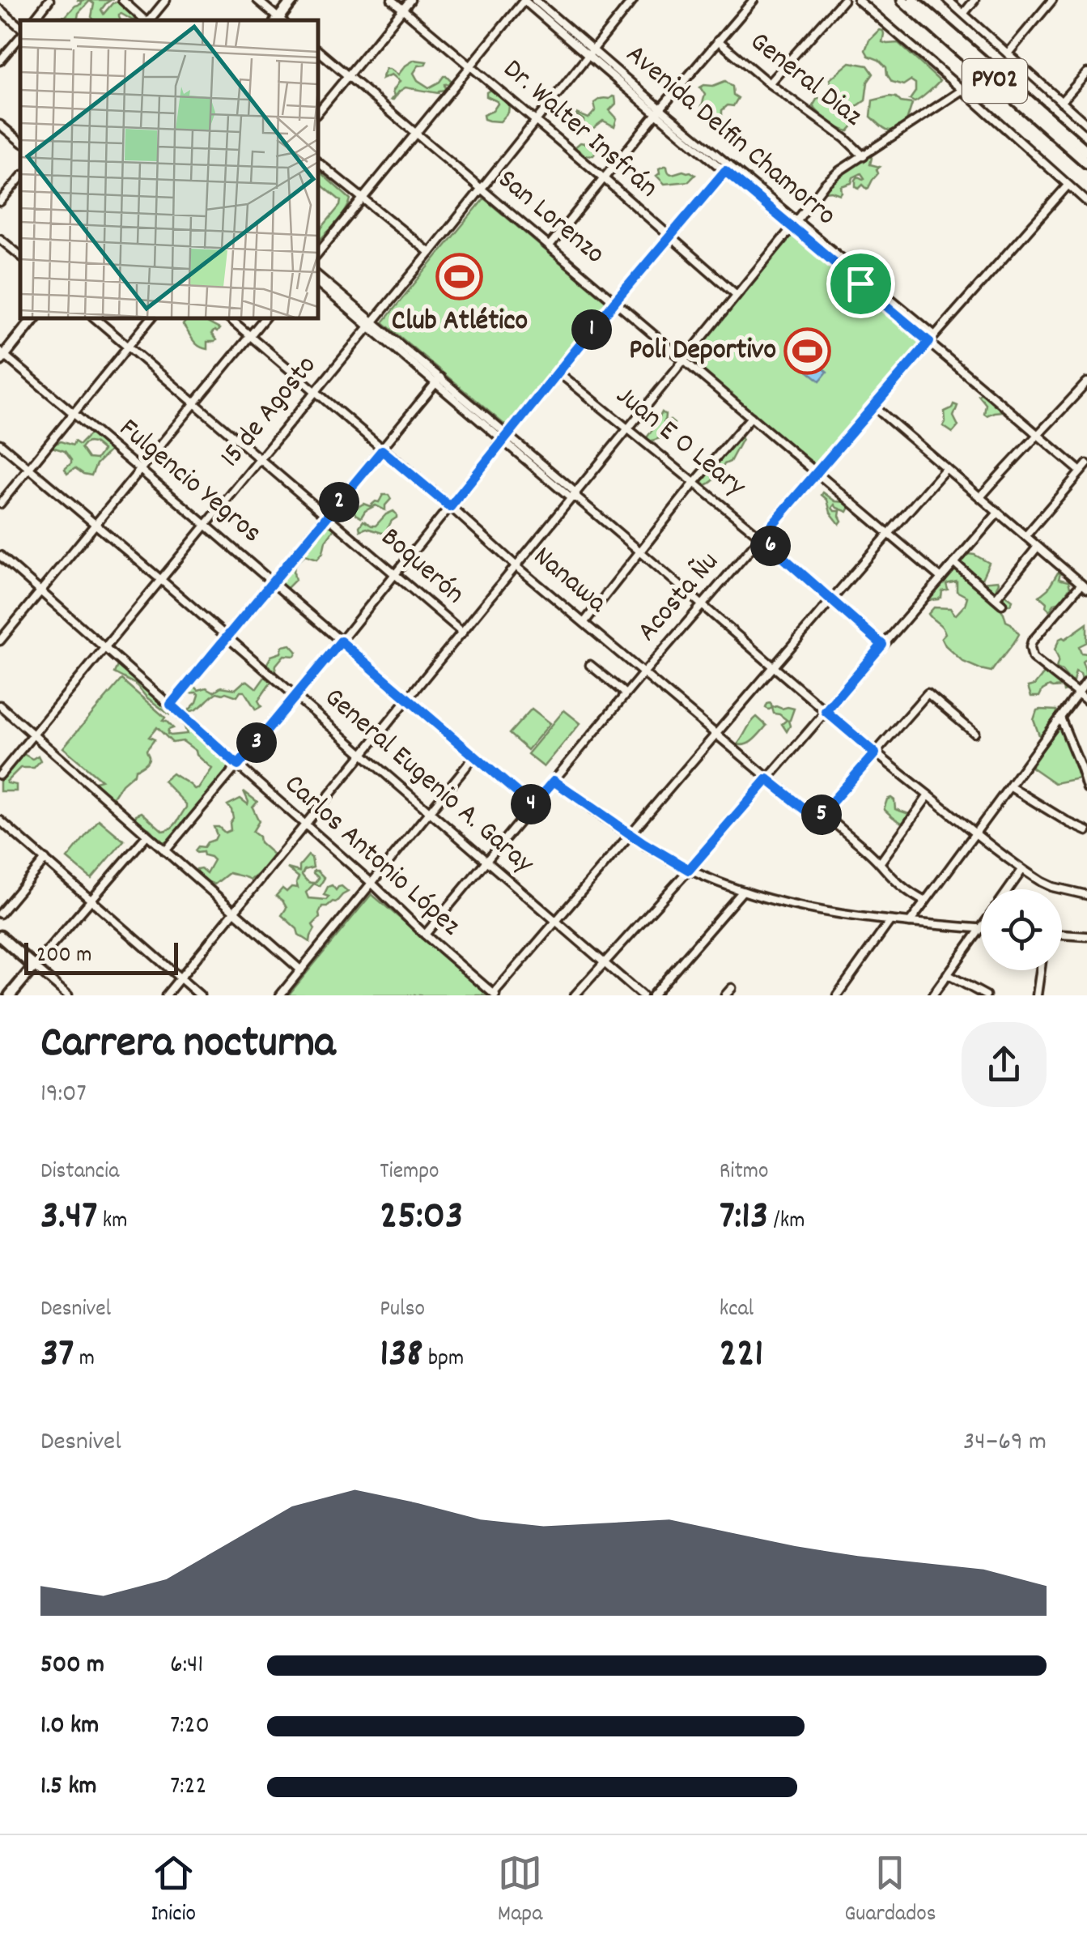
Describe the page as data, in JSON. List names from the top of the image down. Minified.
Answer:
{"streets":{"highway":["PY02"],"street":["General Diaz","Dr. Walter Insfrán","Avenida Delfin Chamorro","San Lorenzo","15 de Agosto","Juan E O Leary","Fulgencio Yegros","Boquerón","Nanawa","Acosta Ñu","General Eugenio A. Garay","Carlos Antonio López"]},"crossings":[["Dr. Walter Insfrán","15 de Agosto"],["Avenida Delfin Chamorro","15 de Agosto"],["Avenida Delfin Chamorro","Acosta Ñu"],["San Lorenzo","15 de Agosto"],["San Lorenzo","Acosta Ñu"],["15 de Agosto","Fulgencio Yegros"],["15 de Agosto","Boquerón"],["15 de Agosto","Nanawa"],["15 de Agosto","General Eugenio A. Garay"],["15 de Agosto","Carlos Antonio López"],["Juan E O Leary","Acosta Ñu"],["Fulgencio Yegros","Acosta Ñu"],["Nanawa","Acosta Ñu"],["Acosta Ñu","General Eugenio A. Garay"],["Acosta Ñu","Carlos Antonio López"]],"places":{"sports":["Club Atlético","Poli Deportivo"]},"scale_bar":"200 m","page":{"pins":["1","2","6","3","4","5"],"scale":"200 m","heading":["Carrera nocturna","19:07"],"stats":[["Distancia","3.47 km"],["Tiempo","25:03"],["Ritmo","7:13 /km"],["Desnivel","37 m"],["Pulso","138 bpm"],["kcal","221"]],"chart":["Desnivel","34–69 m"],"list":[{"name":"500 m","note":"6:41"},{"name":"1.0 km","note":"7:20"},{"name":"1.5 km","note":"7:22"}],"tabs":["Inicio","Mapa","Guardados"]}}
